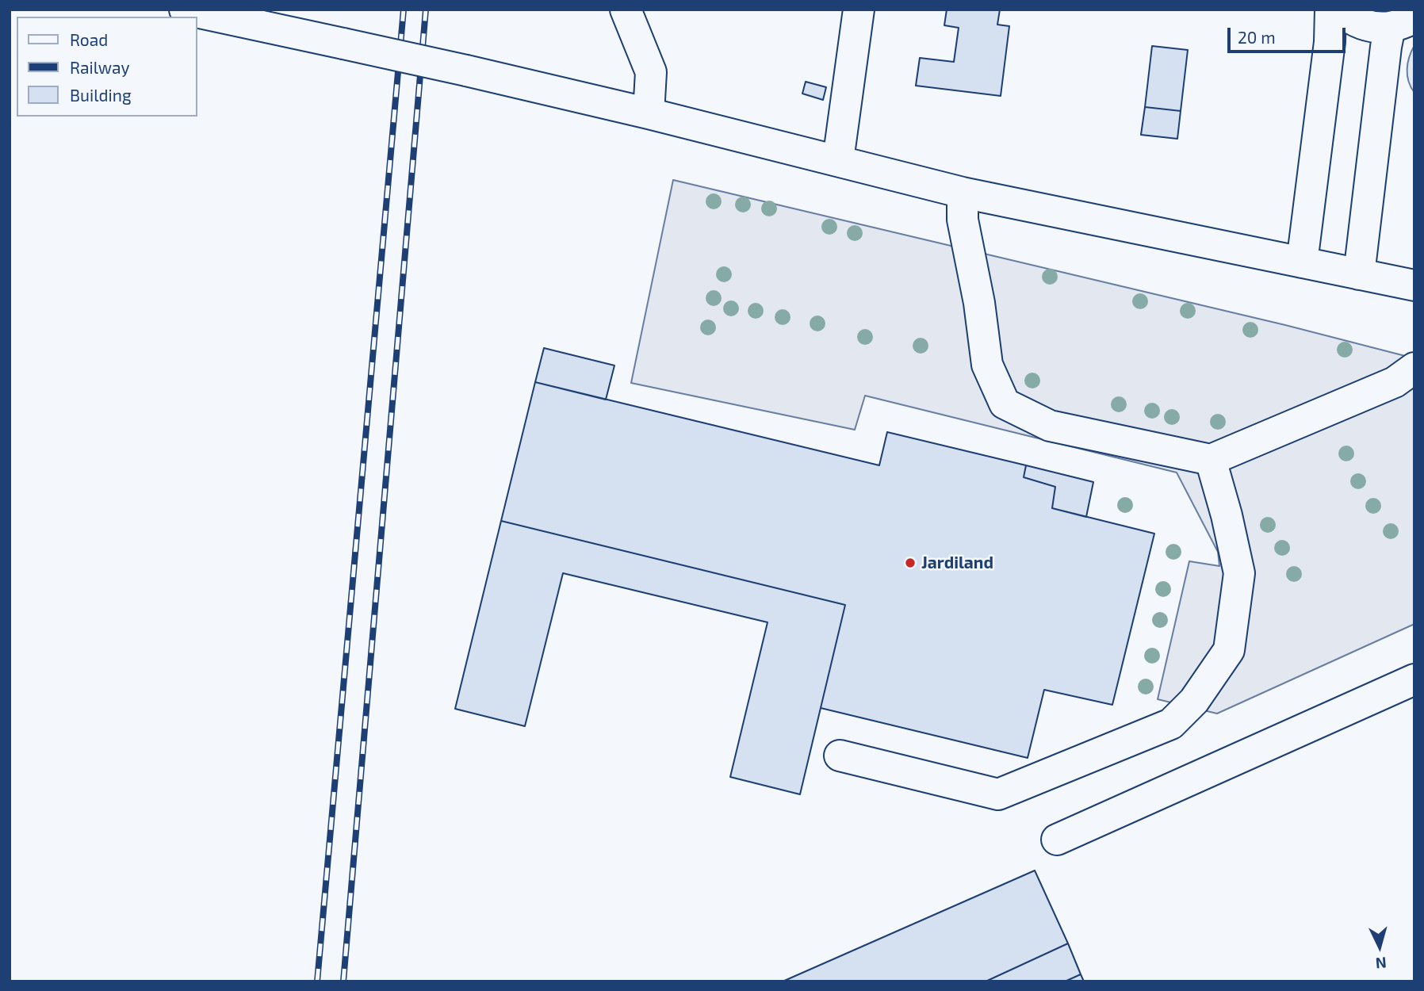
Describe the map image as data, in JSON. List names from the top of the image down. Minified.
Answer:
{"places":["Jardiland"],"legend":["Road","Railway","Building"],"scale_bar":"20 m","north":"bottom"}
